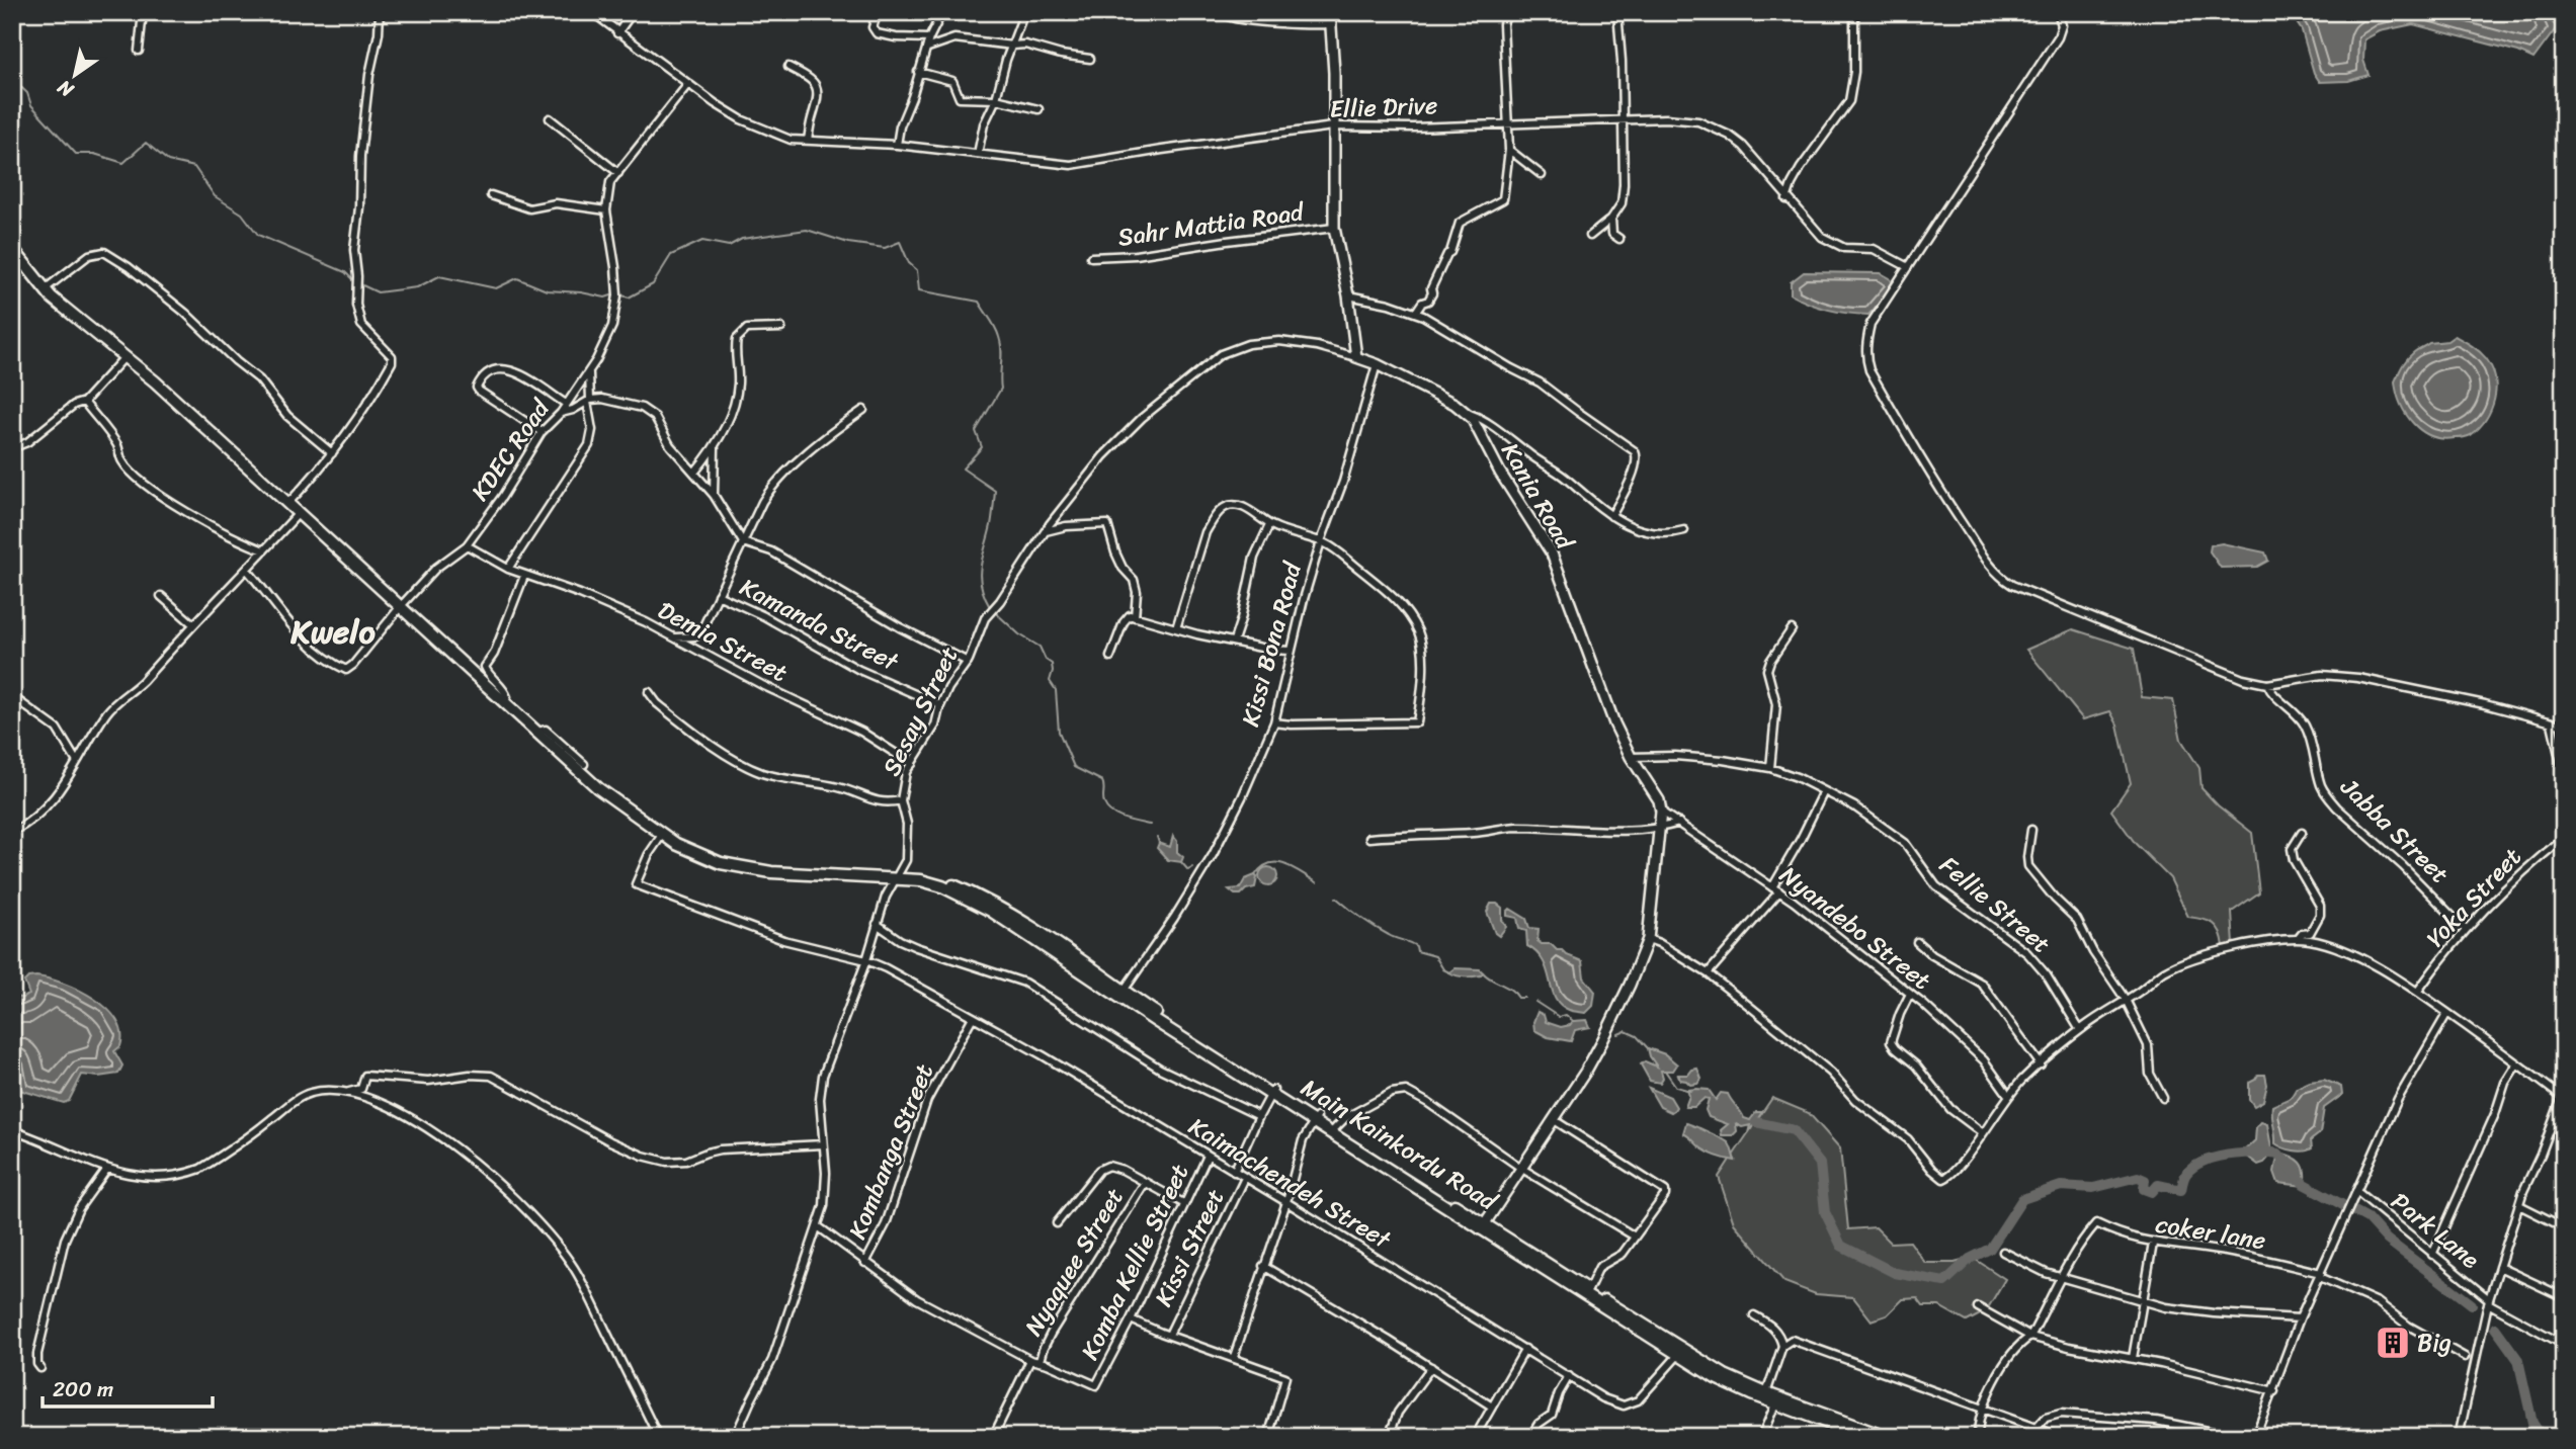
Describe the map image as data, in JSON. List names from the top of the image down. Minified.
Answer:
{"streets":{"main road":["Kania Road","Main Kainkordu Road"],"street":["Ellie Drive","Sahr Mattia Road","KDEC Road","Kamanda Street","Demia Street","Kissi Bona Road","Sesay Street","Jabba Street","Yoka Street","Fellie Street","Nyandebo Street","Kombanga Street","Kaimachendeh Street","Park Lane","coker lane","Kissi Street","Nyaquee Street","Komba Kellie Street"]},"crossings":[["KDEC Road","Demia Street"],["Kania Road","Kissi Bona Road"],["Kania Road","Sesay Street"],["Kania Road","Fellie Street"],["Kania Road","Nyandebo Street"],["Kamanda Street","Sesay Street"],["Demia Street","Sesay Street"],["Sesay Street","Kaimachendeh Street"],["Jabba Street","Yoka Street"],["Kombanga Street","Kaimachendeh Street"],["Kaimachendeh Street","Kissi Street"],["Kaimachendeh Street","Komba Kellie Street"],["Nyaquee Street","Komba Kellie Street"]],"districts":["Kwelo"],"places":{"building":["Big"]},"scale_bar":"200 m","north":"bottom left"}
